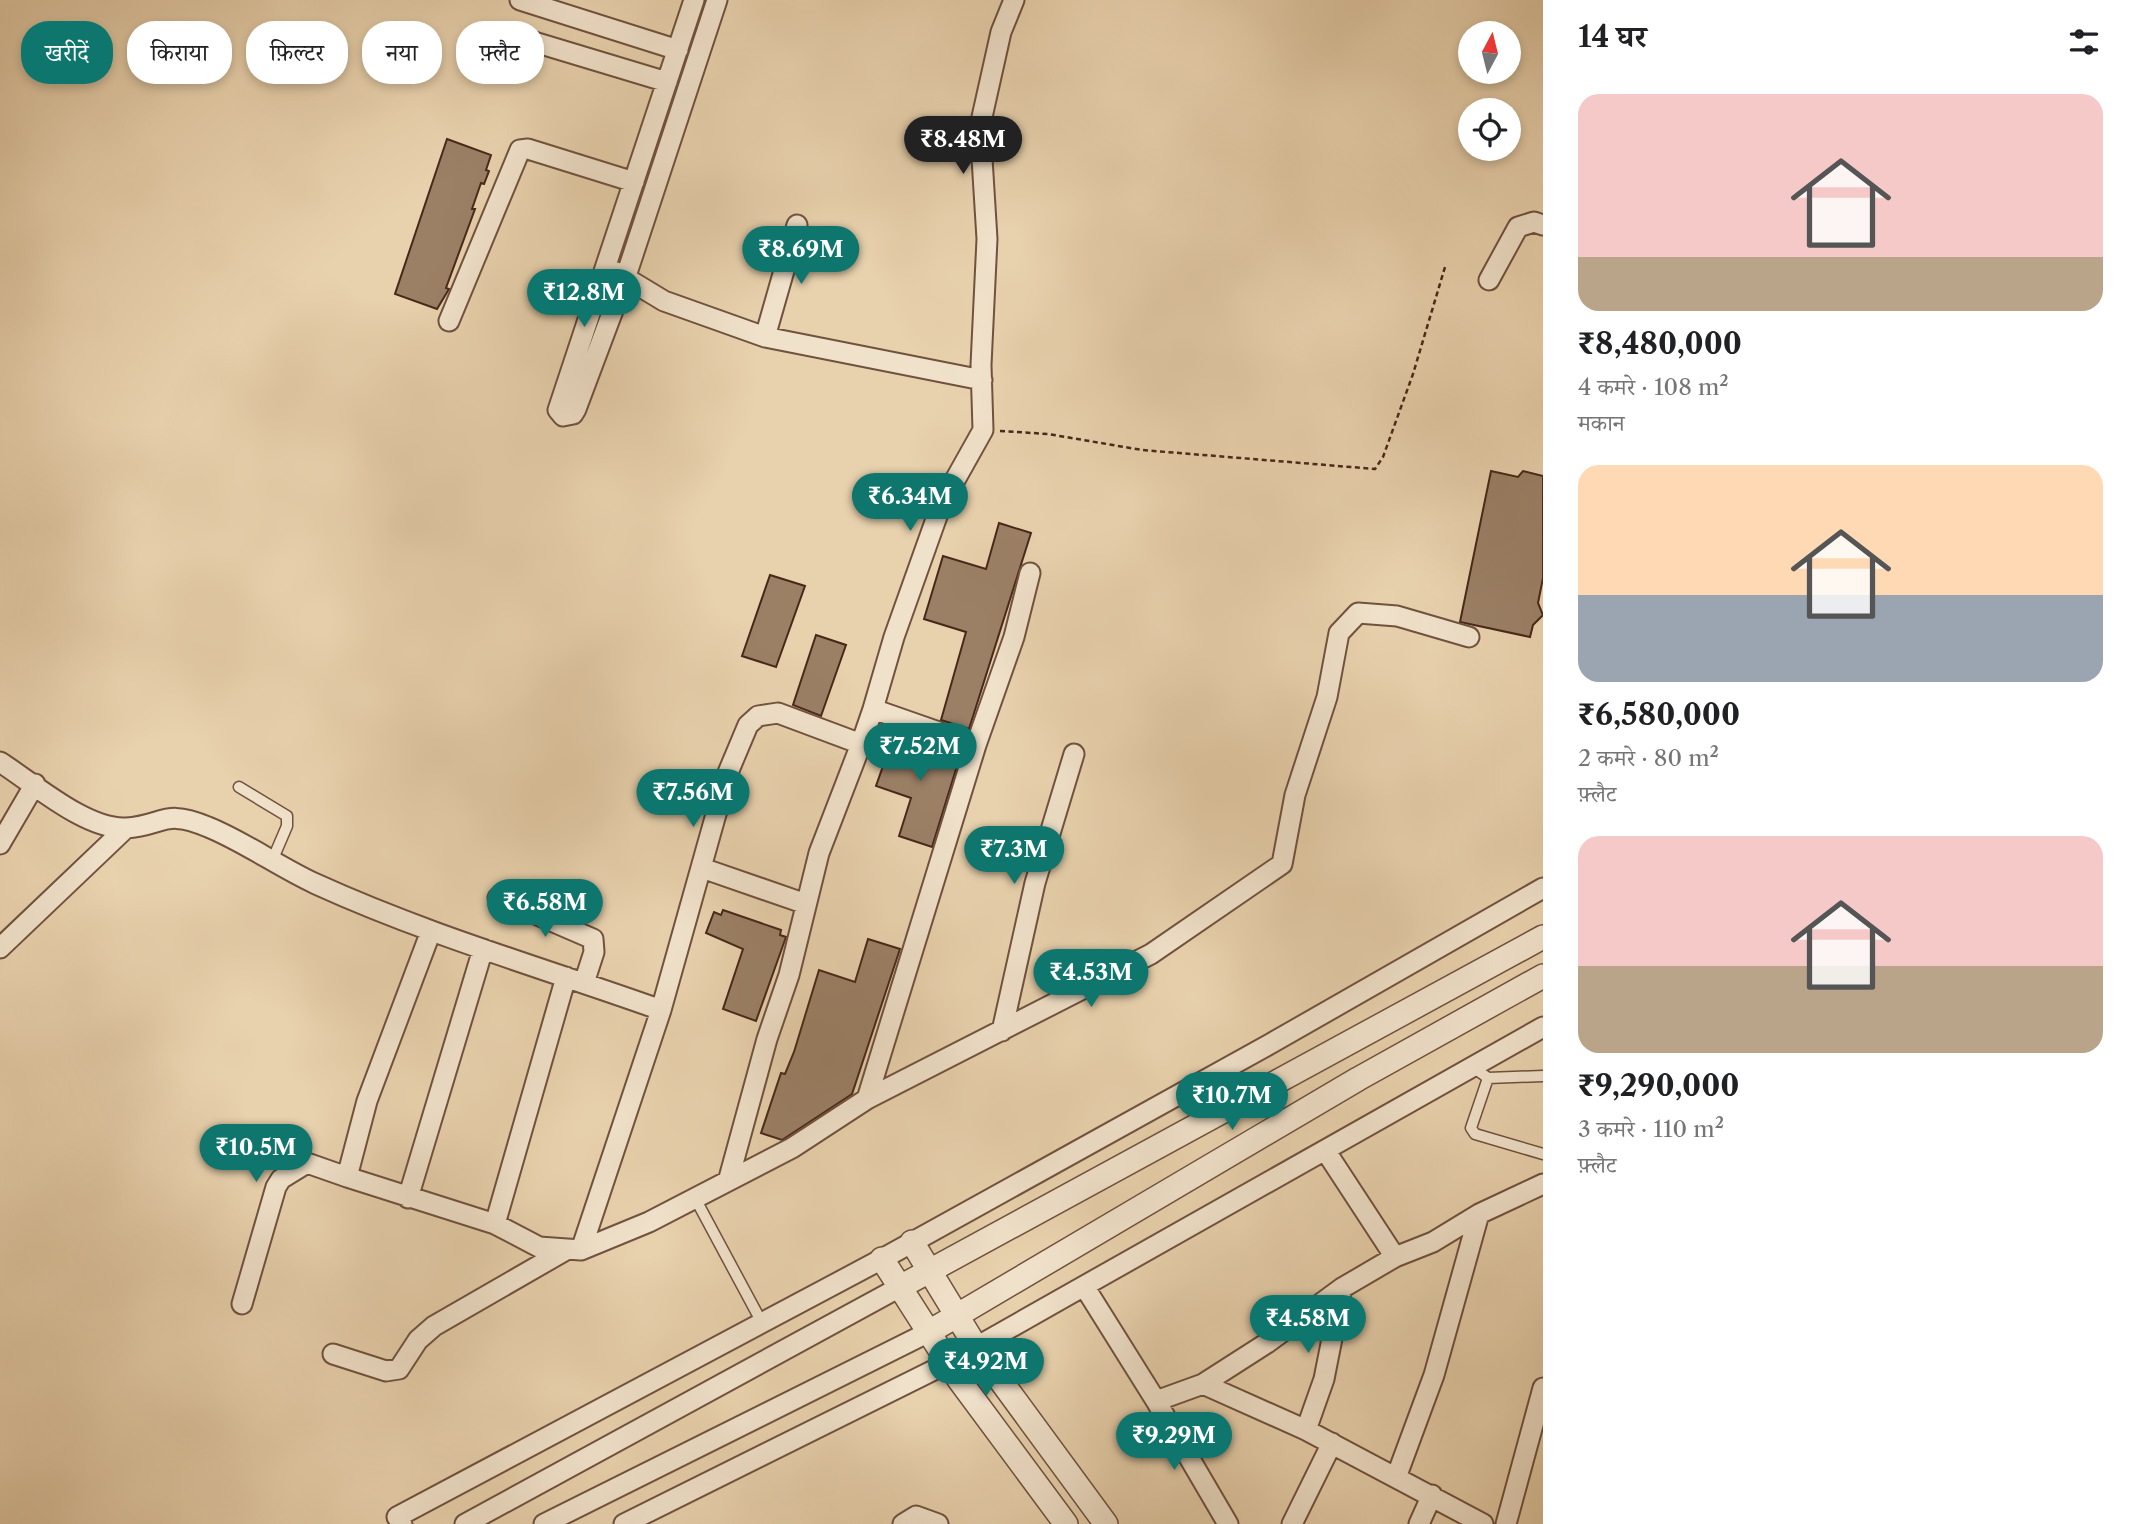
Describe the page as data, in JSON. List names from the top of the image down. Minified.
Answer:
{"north":"top","page":{"heading":"14 घर","chip":["खरीदें","किराया","फ़िल्टर","नया","फ़्लैट"],"list":[{"name":"₹8,480,000","note":"4 कमरे · 108 m² · मकान"},{"name":"₹6,580,000","note":"2 कमरे · 80 m² · फ़्लैट"},{"name":"₹9,290,000","note":"3 कमरे · 110 m² · फ़्लैट"}],"price":["₹8.48M","₹8.69M","₹12.8M","₹6.34M","₹7.52M","₹7.56M","₹7.3M","₹6.58M","₹4.53M","₹10.7M","₹10.5M","₹4.58M","₹4.92M","₹9.29M"]}}
